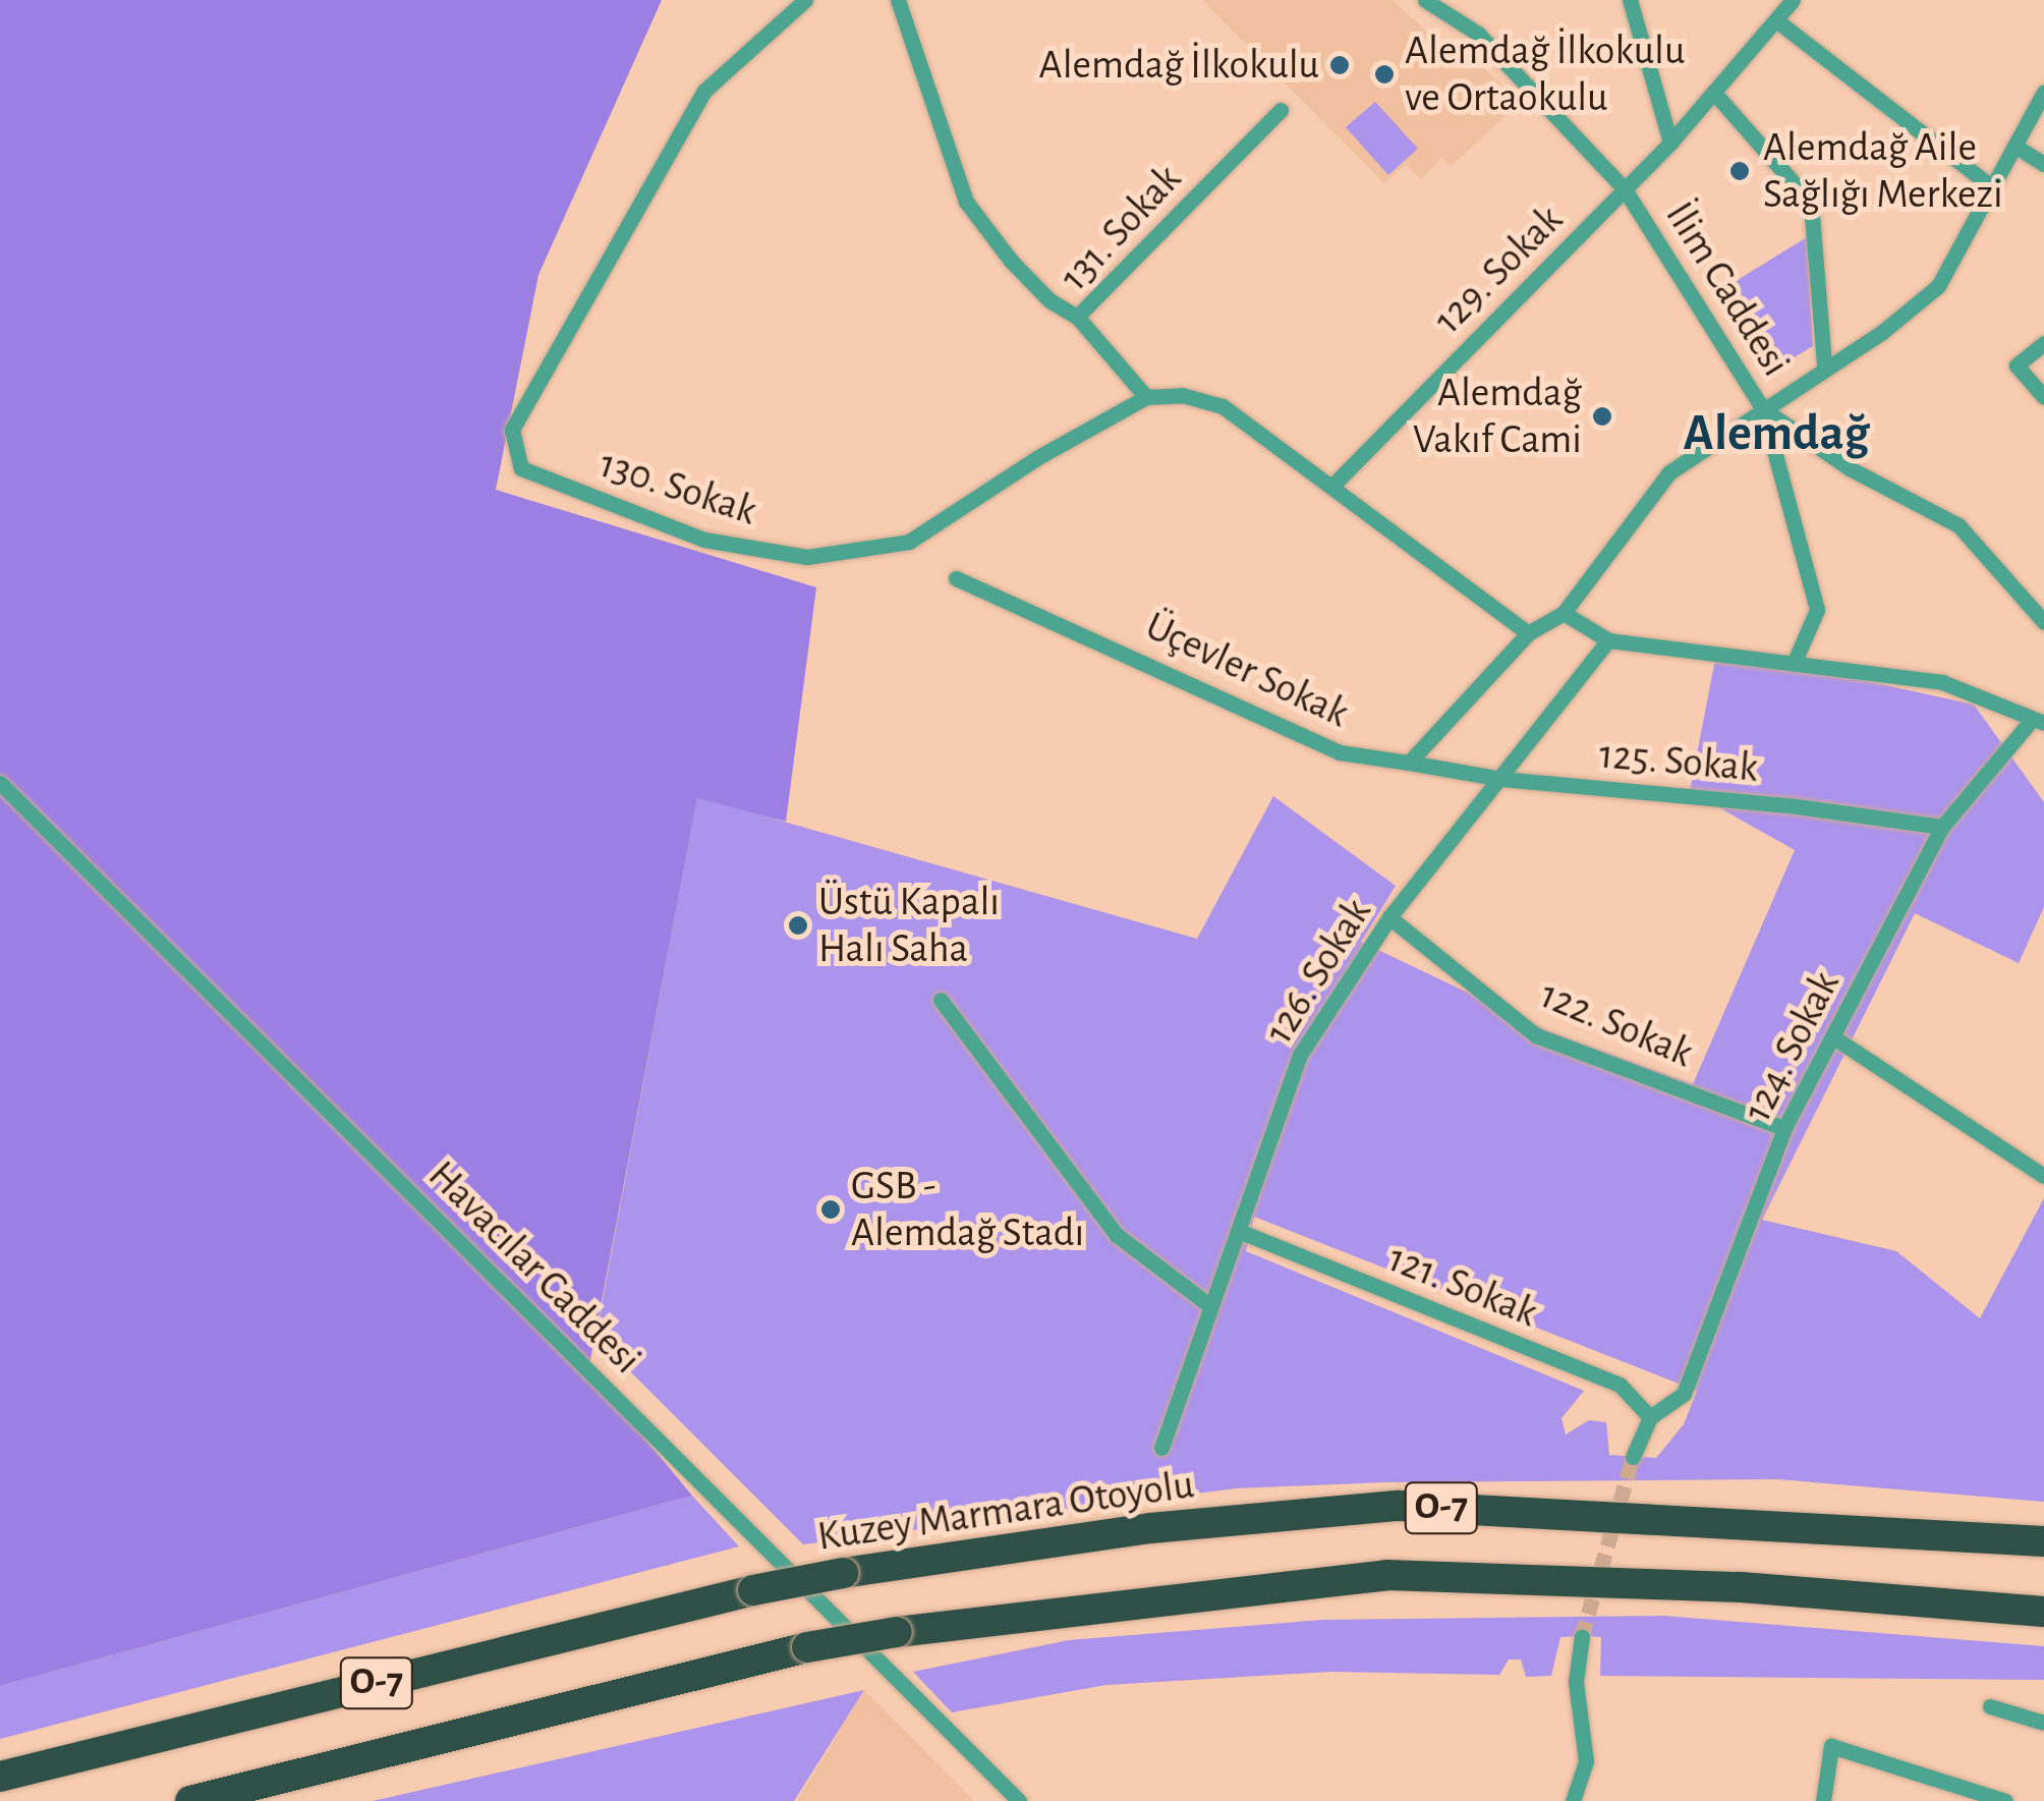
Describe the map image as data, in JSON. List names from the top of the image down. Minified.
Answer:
{"streets":{"highway":["O-7","Kuzey Marmara Otoyolu"],"street":["131. Sokak","129. Sokak","İlim Caddesi","130. Sokak","Üçevler Sokak","125. Sokak","126. Sokak","122. Sokak","124. Sokak","Havacılar Caddesi","121. Sokak"]},"crossings":[["131. Sokak","130. Sokak"],["129. Sokak","İlim Caddesi"],["Üçevler Sokak","125. Sokak"],["125. Sokak","126. Sokak"],["125. Sokak","124. Sokak"],["126. Sokak","122. Sokak"],["126. Sokak","121. Sokak"],["122. Sokak","124. Sokak"],["124. Sokak","121. Sokak"]],"districts":["Alemdağ"],"places":["Alemdağ İlkokulu","Alemdağ İlkokulu ve Ortaokulu","Alemdağ Aile Sağlığı Merkezi","Alemdağ Vakıf Cami","Üstü Kapalı Halı Saha","GSB - Alemdağ Stadı"]}
